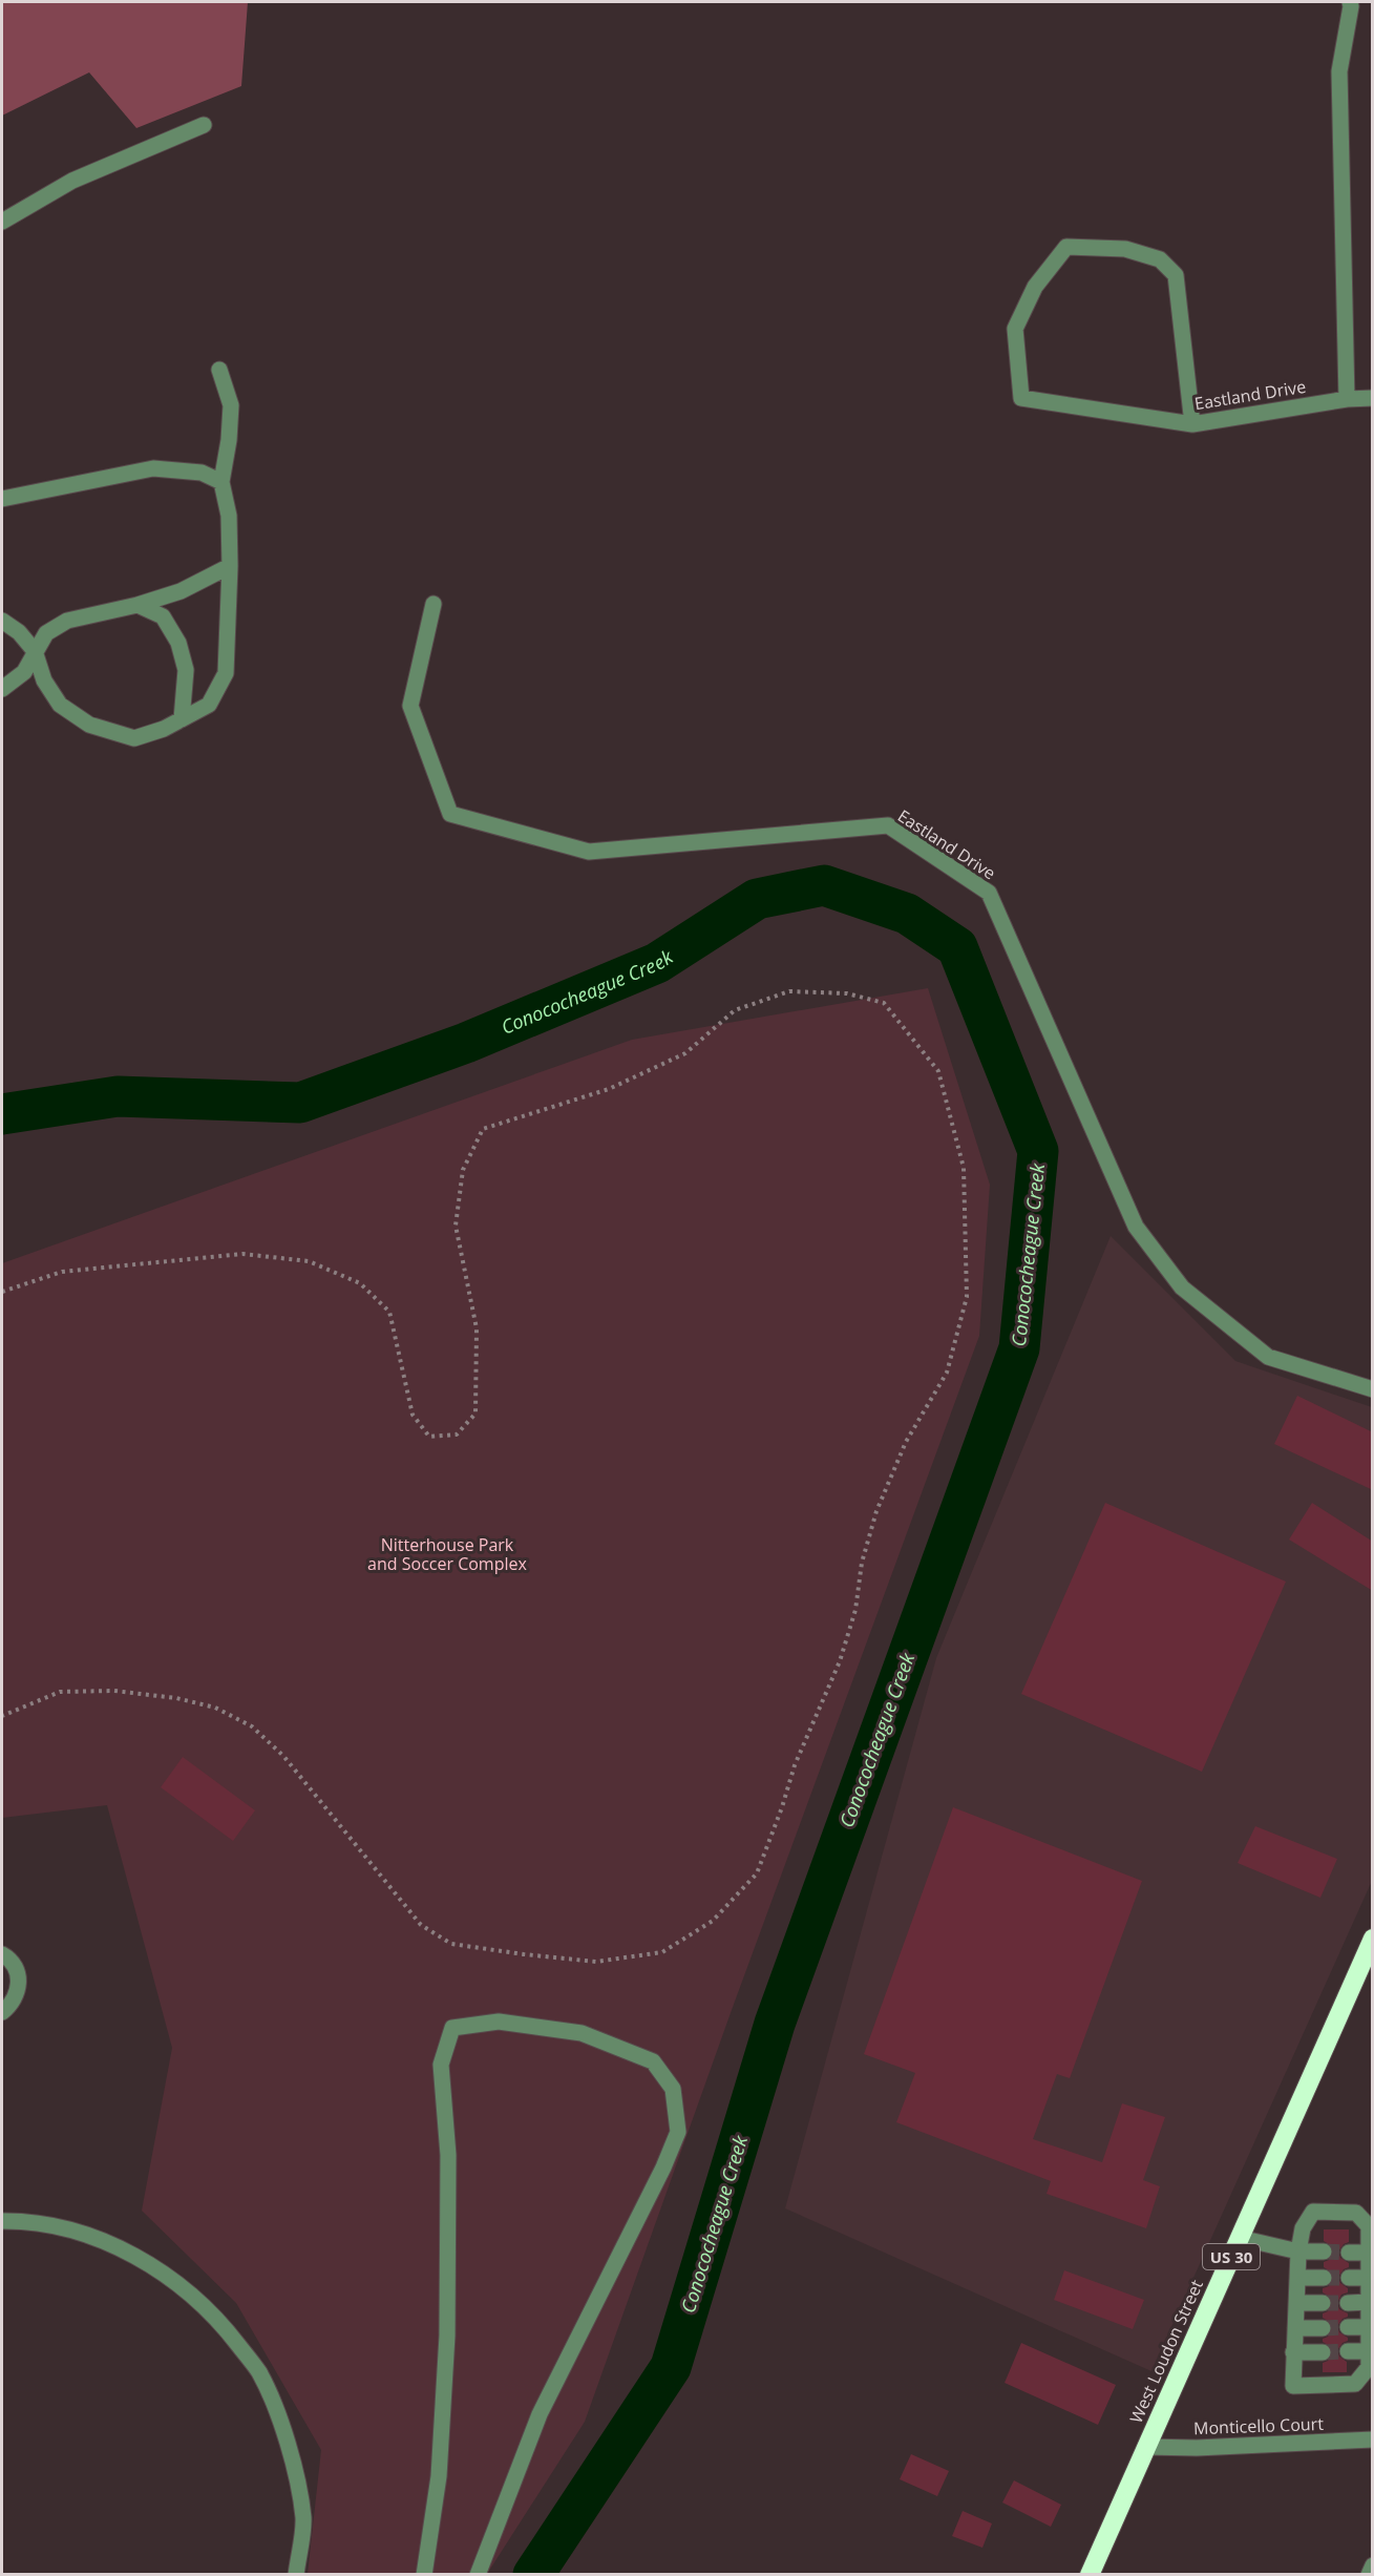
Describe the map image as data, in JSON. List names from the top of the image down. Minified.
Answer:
{"streets":{"highway":["US 30","West Loudon Street"],"street":["Eastland Drive","Monticello Court"]},"crossings":[["West Loudon Street","Monticello Court"]],"water":["Conococheague Creek"],"parks":["Nitterhouse Park and Soccer Complex"]}
